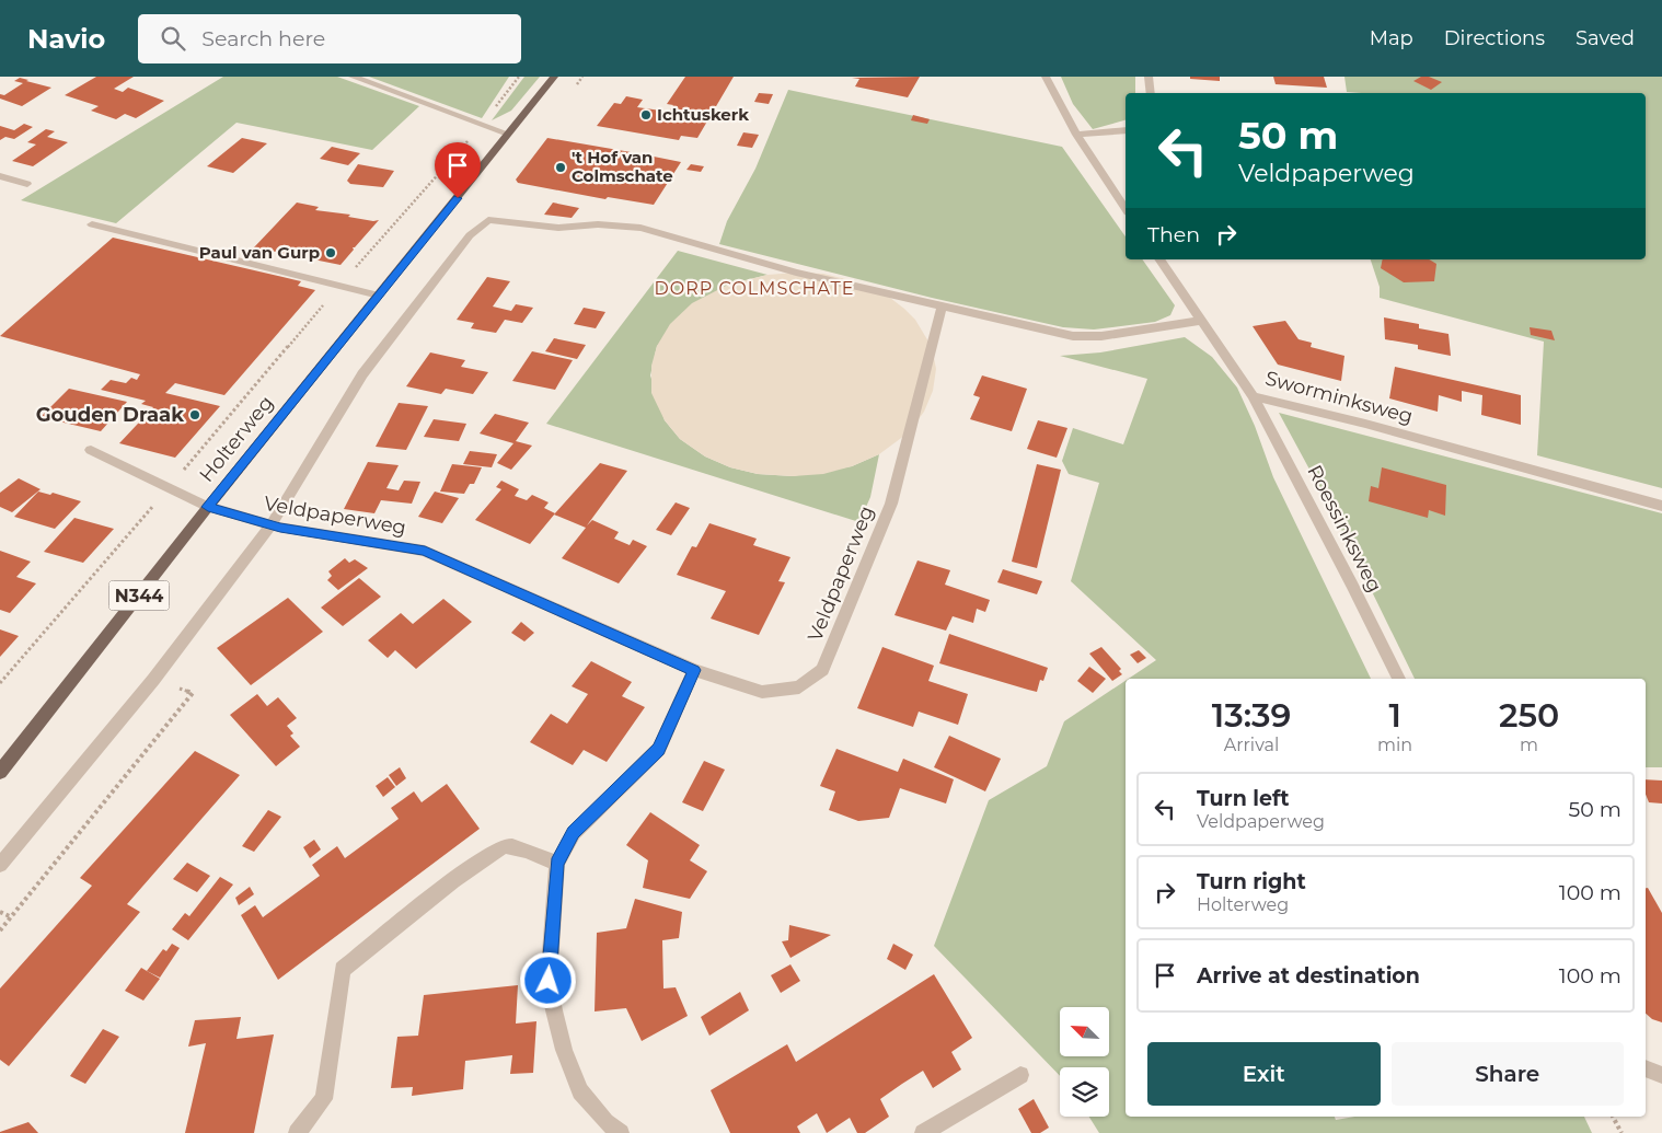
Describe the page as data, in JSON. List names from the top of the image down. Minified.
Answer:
{"streets":{"main road":["Holterweg","N344"],"street":["Sworminksweg","Veldpaperweg","Roessinksweg"]},"crossings":[["Sworminksweg","Roessinksweg"],["Holterweg","Veldpaperweg"]],"districts":["DORP COLMSCHATE"],"places":["Ichtuskerk","'t Hof van Colmschate","Paul van Gurp","Gouden Draak"],"north":"top left","page":{"header":"Navio","search":"Search here","nav":["Map","Directions","Saved"],"turn":["50 m","Veldpaperweg"],"then":"Then","eta":["13:39","Arrival","1","min","250","m"],"list":[{"name":"Turn left","note":"Veldpaperweg","value":"50 m"},{"name":"Turn right","note":"Holterweg","value":"100 m"},{"name":"Arrive at destination","value":"100 m"}],"buttons":["Exit","Share"]}}
